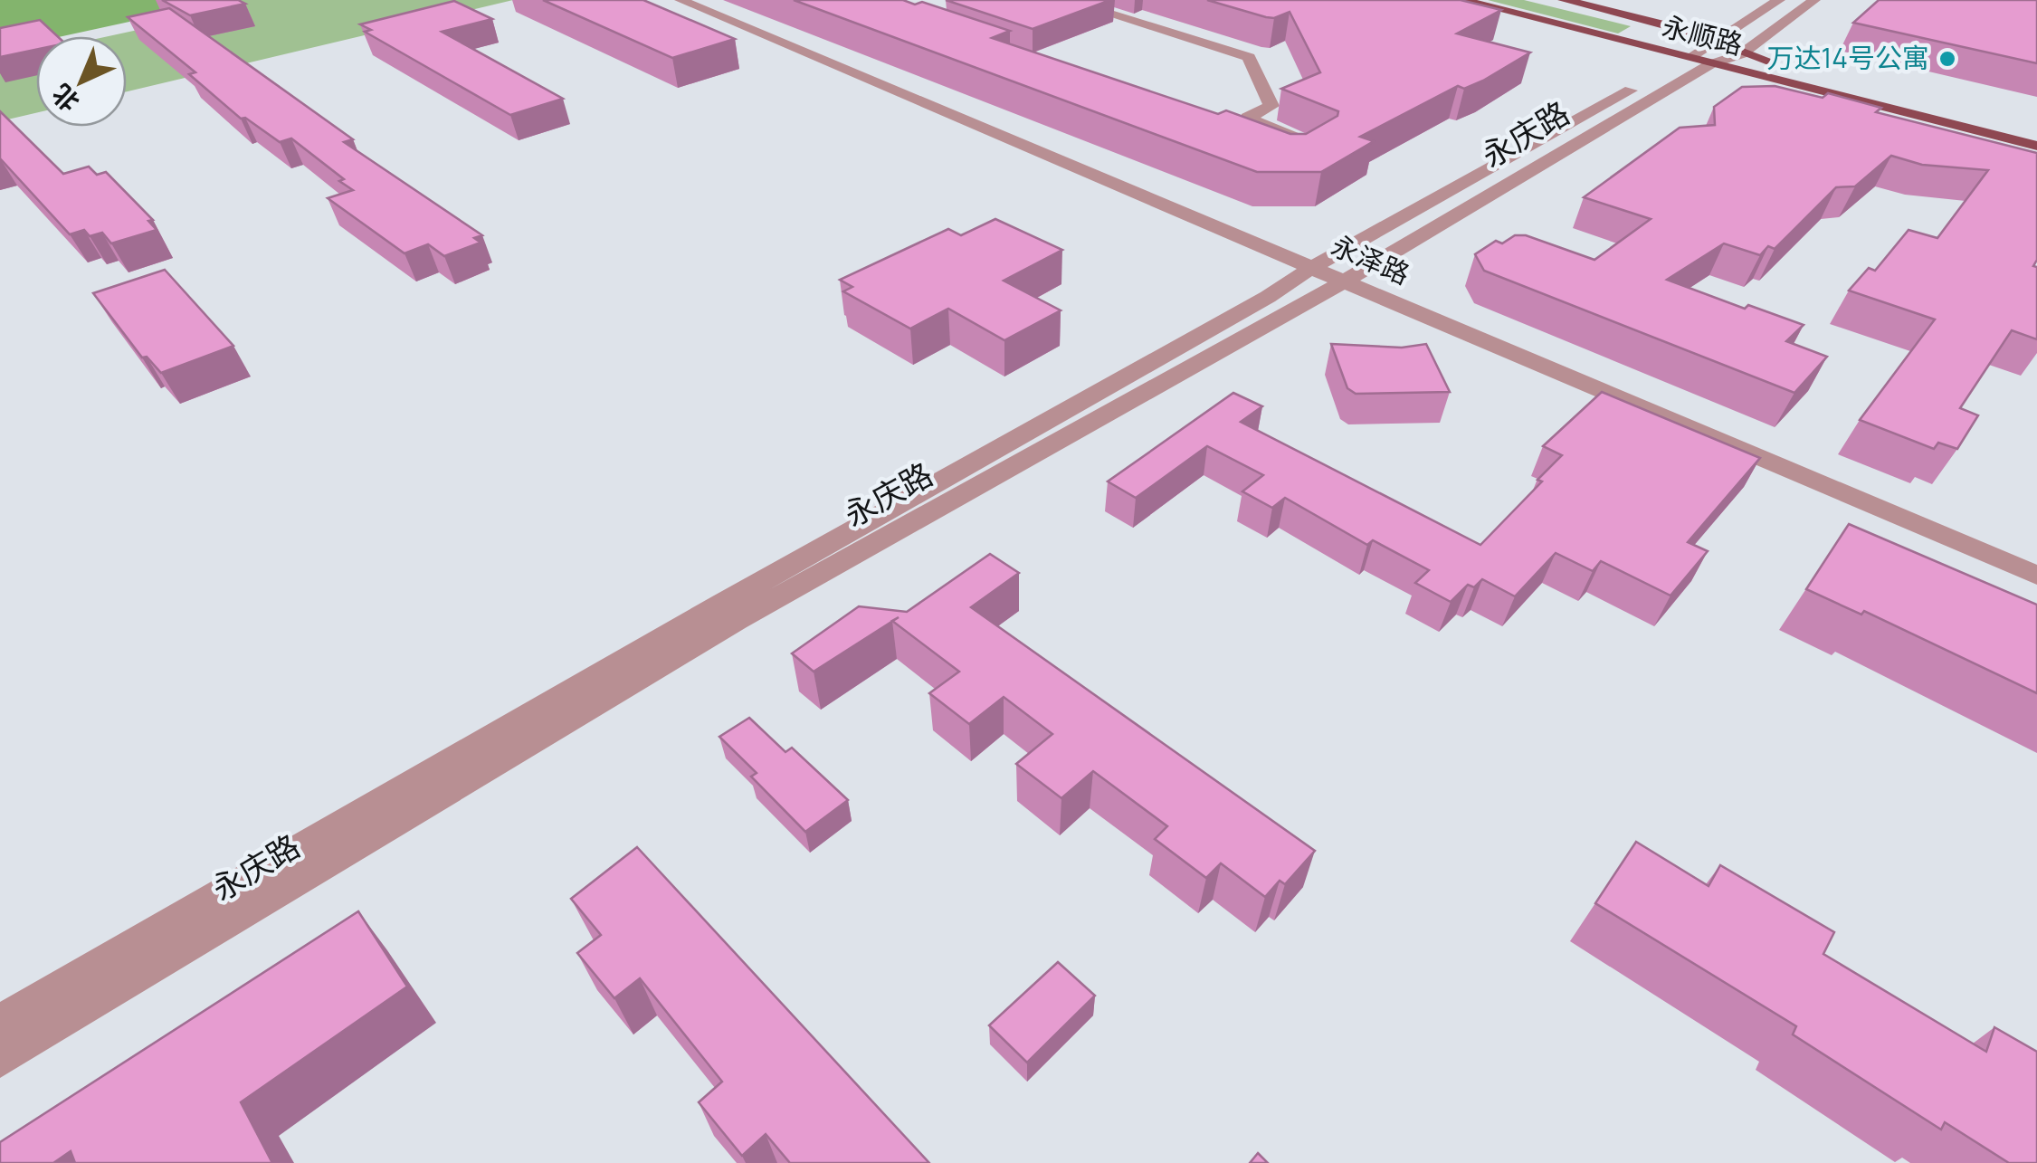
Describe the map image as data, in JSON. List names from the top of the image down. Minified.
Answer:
{"streets":{"main road":["永顺路"],"street":["永庆路","永泽路"]},"crossings":[["永顺路","永庆路"],["永庆路","永泽路"]],"places":["万达14号公寓"],"north":"bottom left"}
